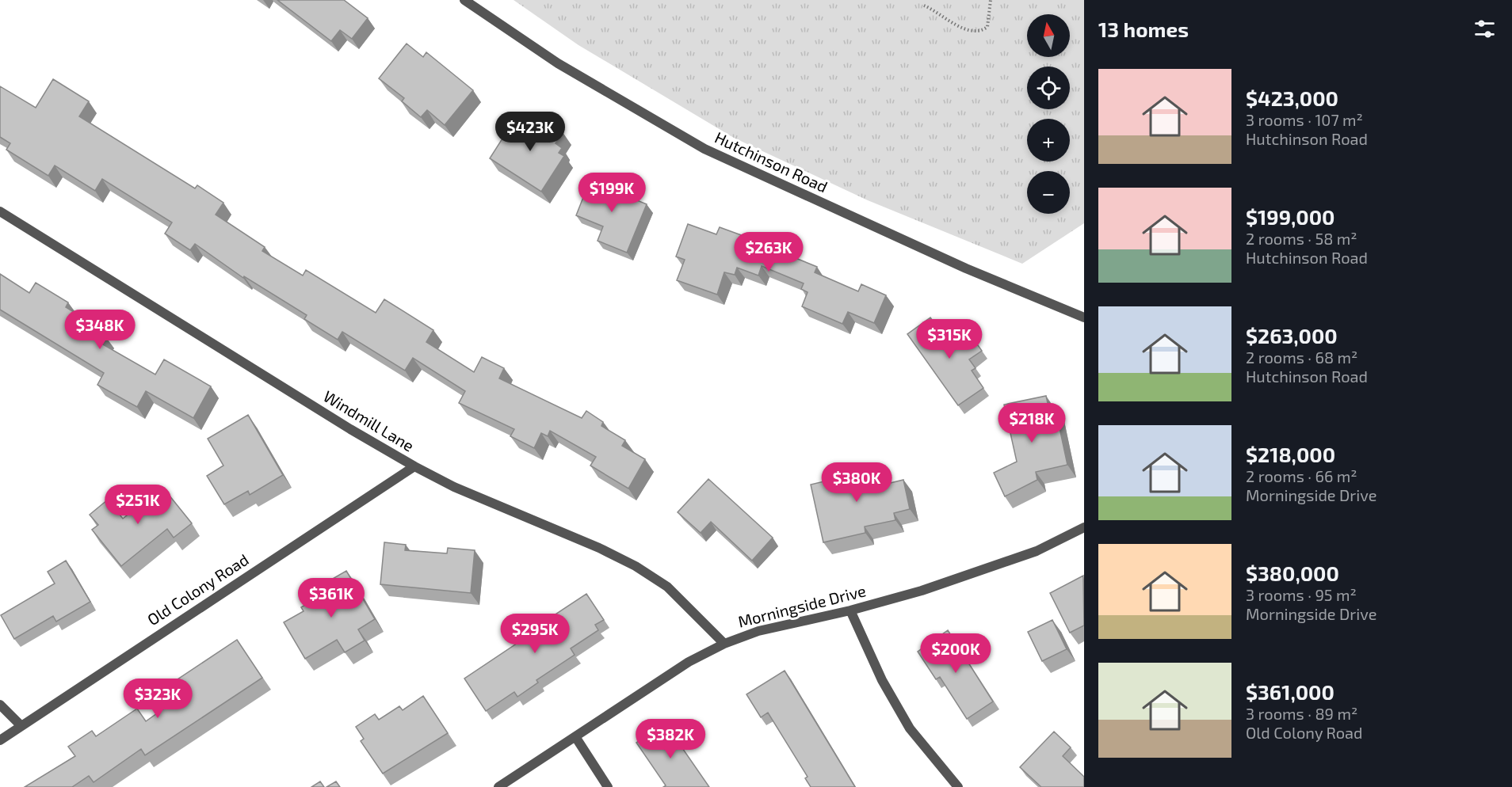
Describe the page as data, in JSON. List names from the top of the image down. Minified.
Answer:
{"streets":{"street":["Hutchinson Road","Windmill Lane","Old Colony Road","Morningside Drive"]},"crossings":[["Windmill Lane","Old Colony Road"],["Windmill Lane","Morningside Drive"]],"north":"top","page":{"heading":"13 homes","map_buttons":["+","−"],"list":[{"name":"$423,000","note":"3 rooms · 107 m² · Hutchinson Road"},{"name":"$199,000","note":"2 rooms · 58 m² · Hutchinson Road"},{"name":"$263,000","note":"2 rooms · 68 m² · Hutchinson Road"},{"name":"$218,000","note":"2 rooms · 66 m² · Morningside Drive"},{"name":"$380,000","note":"3 rooms · 95 m² · Morningside Drive"},{"name":"$361,000","note":"3 rooms · 89 m² · Old Colony Road"}],"price":["$423K","$199K","$263K","$348K","$315K","$218K","$380K","$251K","$361K","$295K","$200K","$323K","$382K"]}}
